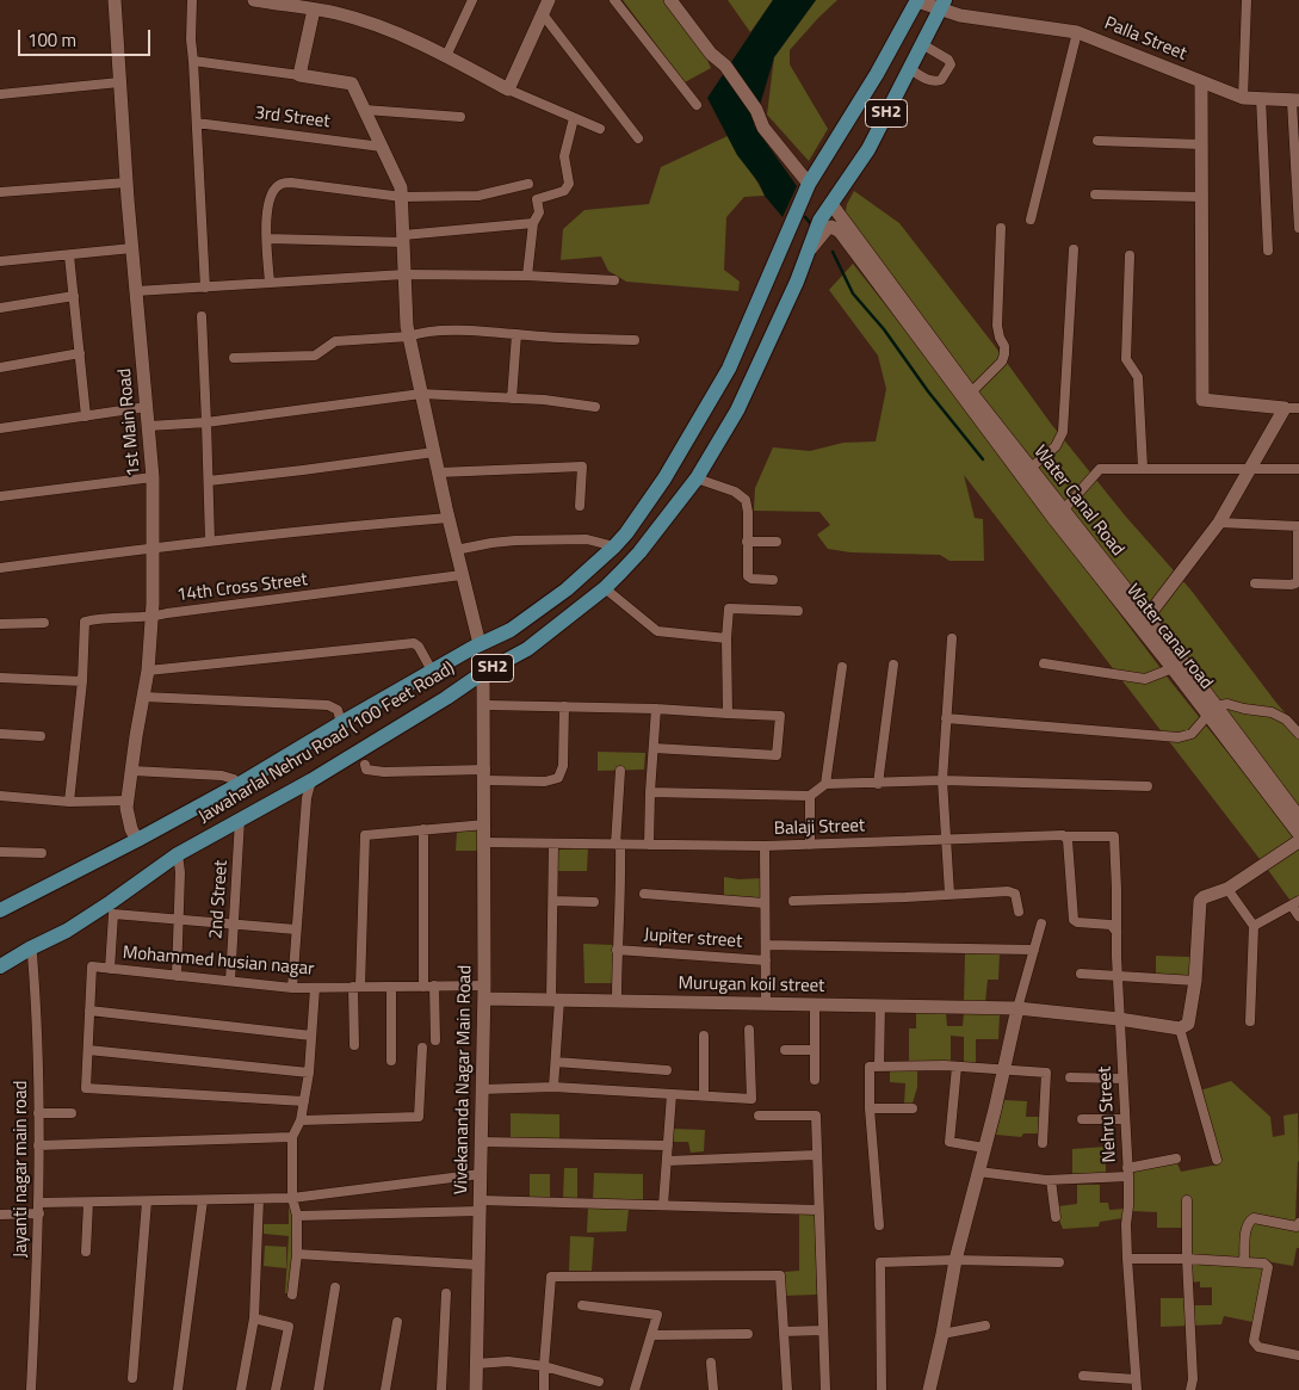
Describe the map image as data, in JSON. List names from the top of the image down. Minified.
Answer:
{"streets":{"main road":["SH2","Jawaharlal Nehru Road (100 Feet Road)"],"street":["Palla Street","3rd Street","1st Main Road","Water Canal Road","14th Cross Street","Water canal road","Balaji Street","2nd Street","Jupiter street","Mohammed husian nagar","Murugan koil street","Vivekananda Nagar Main Road","Nehru Street","Jayanti nagar main road"]},"crossings":[["Palla Street","Jawaharlal Nehru Road (100 Feet Road)"],["1st Main Road","14th Cross Street"],["1st Main Road","Jawaharlal Nehru Road (100 Feet Road)"],["Water Canal Road","Water canal road"],["Water Canal Road","Jawaharlal Nehru Road (100 Feet Road)"],["Water canal road","Jawaharlal Nehru Road (100 Feet Road)"],["Jawaharlal Nehru Road (100 Feet Road)","2nd Street"],["Jawaharlal Nehru Road (100 Feet Road)","Jayanti nagar main road"],["Balaji Street","Vivekananda Nagar Main Road"],["Balaji Street","Nehru Street"],["2nd Street","Mohammed husian nagar"],["Mohammed husian nagar","Murugan koil street"],["Mohammed husian nagar","Vivekananda Nagar Main Road"],["Murugan koil street","Vivekananda Nagar Main Road"],["Murugan koil street","Nehru Street"]],"scale_bar":"100 m"}
